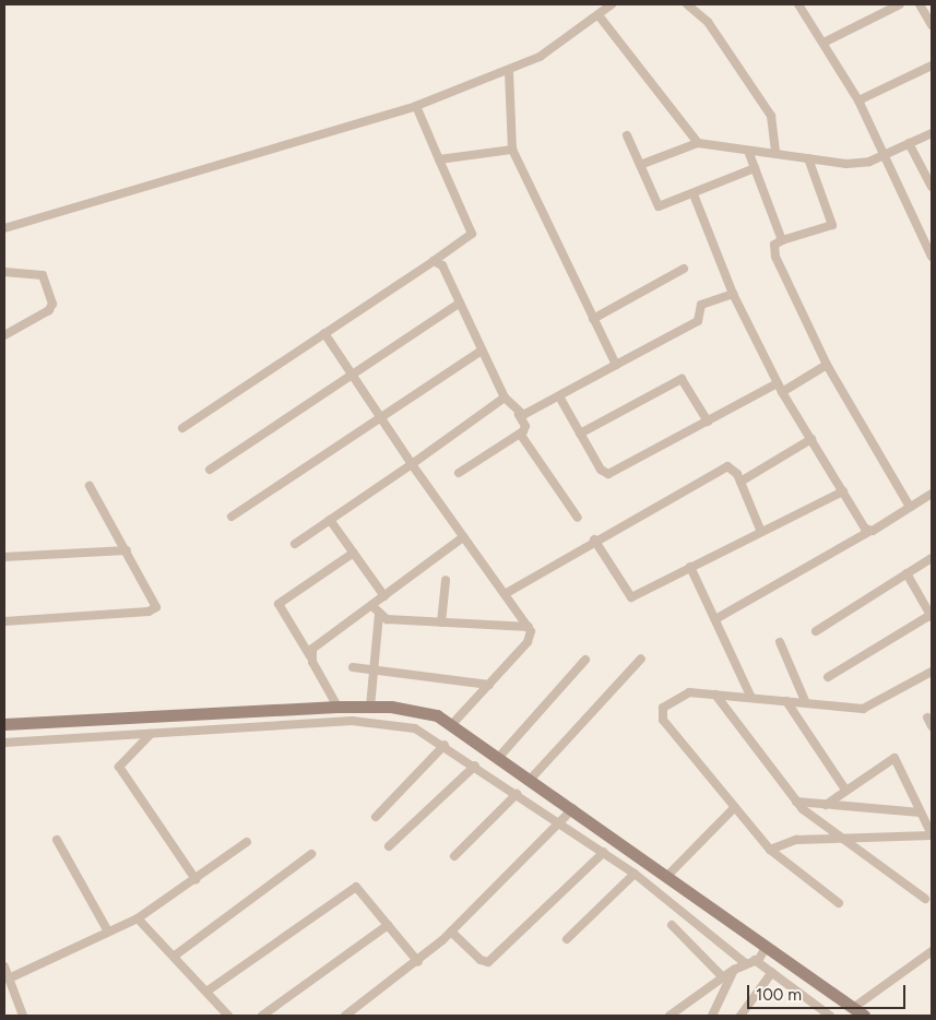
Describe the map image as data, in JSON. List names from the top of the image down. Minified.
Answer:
{"scale_bar":"100 m"}
